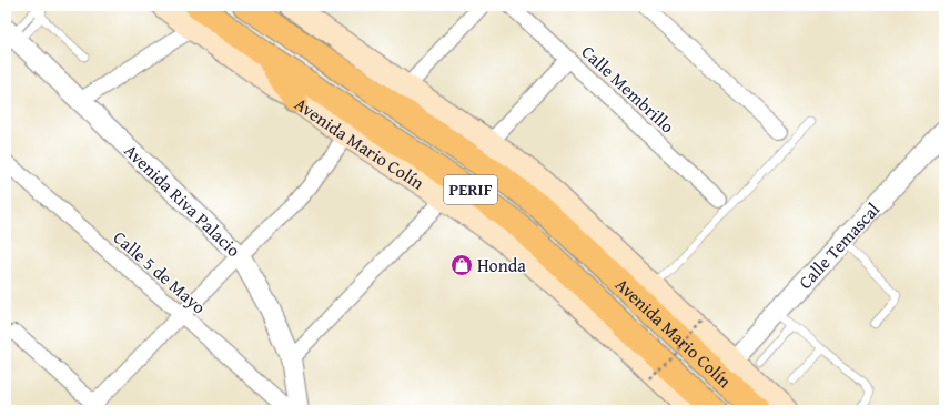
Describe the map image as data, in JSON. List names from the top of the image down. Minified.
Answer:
{"streets":{"main road":["Avenida Mario Colín","PERIF"],"street":["Calle Membrillo","Avenida Riva Palacio","Calle Temascal","Calle 5 de Mayo"]},"crossings":[["Avenida Mario Colín","Calle Temascal"]],"places":{"shop":["Honda"]}}
